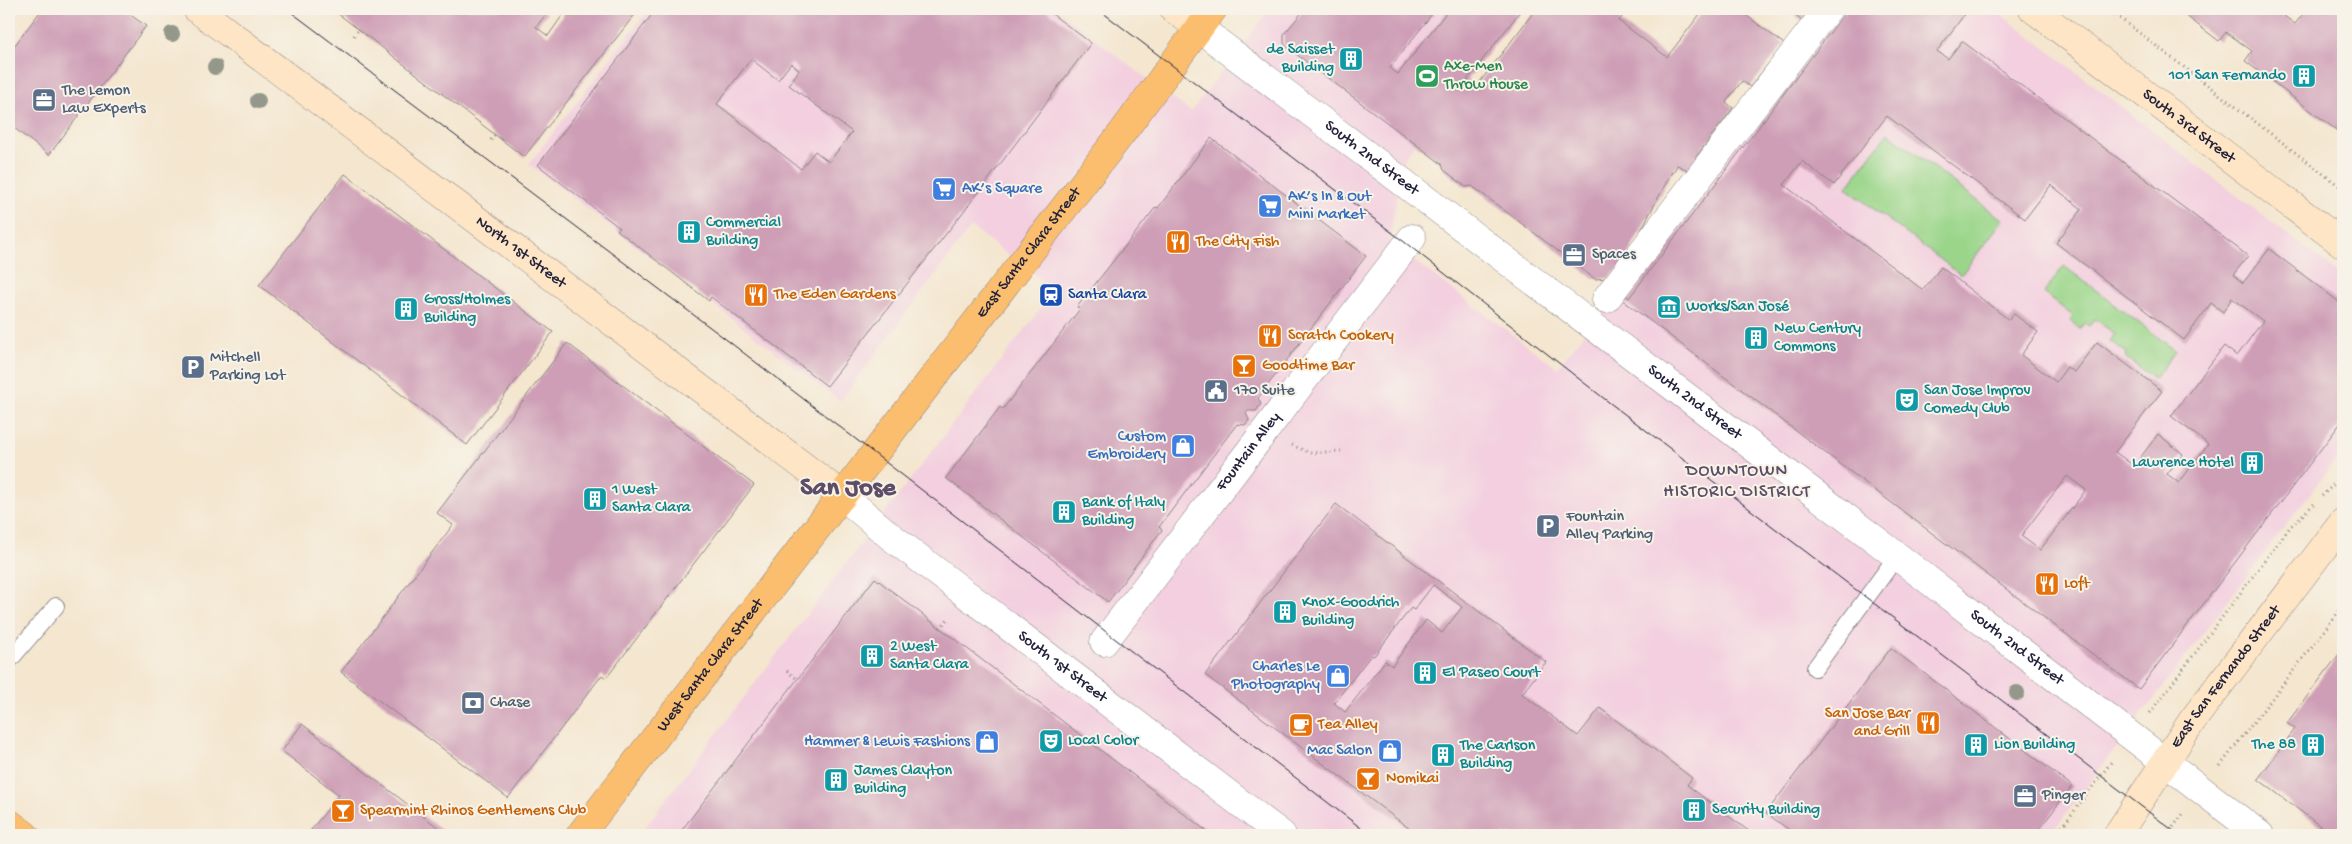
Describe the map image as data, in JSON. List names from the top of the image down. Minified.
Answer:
{"streets":{"main road":["East Santa Clara Street","West Santa Clara Street"],"street":["South 3rd Street","South 2nd Street","North 1st Street","Fountain Alley","South 1st Street","East San Fernando Street"]},"crossings":[["South 2nd Street","East Santa Clara Street"],["South 2nd Street","East San Fernando Street"],["North 1st Street","East Santa Clara Street"],["North 1st Street","West Santa Clara Street"],["North 1st Street","South 1st Street"],["East Santa Clara Street","West Santa Clara Street"],["East Santa Clara Street","South 1st Street"],["West Santa Clara Street","South 1st Street"]],"districts":["DOWNTOWN HISTORIC DISTRICT","San Jose"],"places":{"building":["de Saisset Building","101 San Fernando","Commercial Building","Gross/Holmes Building","New Century Commons","Lawrence Hotel","1 West Santa Clara","Bank of Italy Building","Knox-Goodrich Building","2 West Santa Clara","El Paseo Court","Lion Building","The 88","The Carlson Building","James Clayton Building","Security Building"],"sports":["Axe-Men Throw House"],"office":["The Lemon Law Experts","Spaces","Pinger"],"supermarket":["AK’s Square","AK’s In & Out Mini Market"],"restaurant":["The City Fish","The Eden Gardens","Scratch Cookery","Loft","San Jose Bar and Grill"],"station":["Santa Clara"],"museum":["Works/San José"],"bar":["Goodtime Bar","Nomikai","Spearmint Rhinos Gentlemens Club"],"parking":["Mitchell Parking Lot","Fountain Alley Parking"],"public building":["170 Suite"],"theatre":["San Jose Improv Comedy Club","Local Color"],"shop":["Custom Embroidery","Charles Le Photography","Hammer & Lewis Fashions","Mac Salon"],"bank":["Chase"],"cafe":["Tea Alley"]}}
